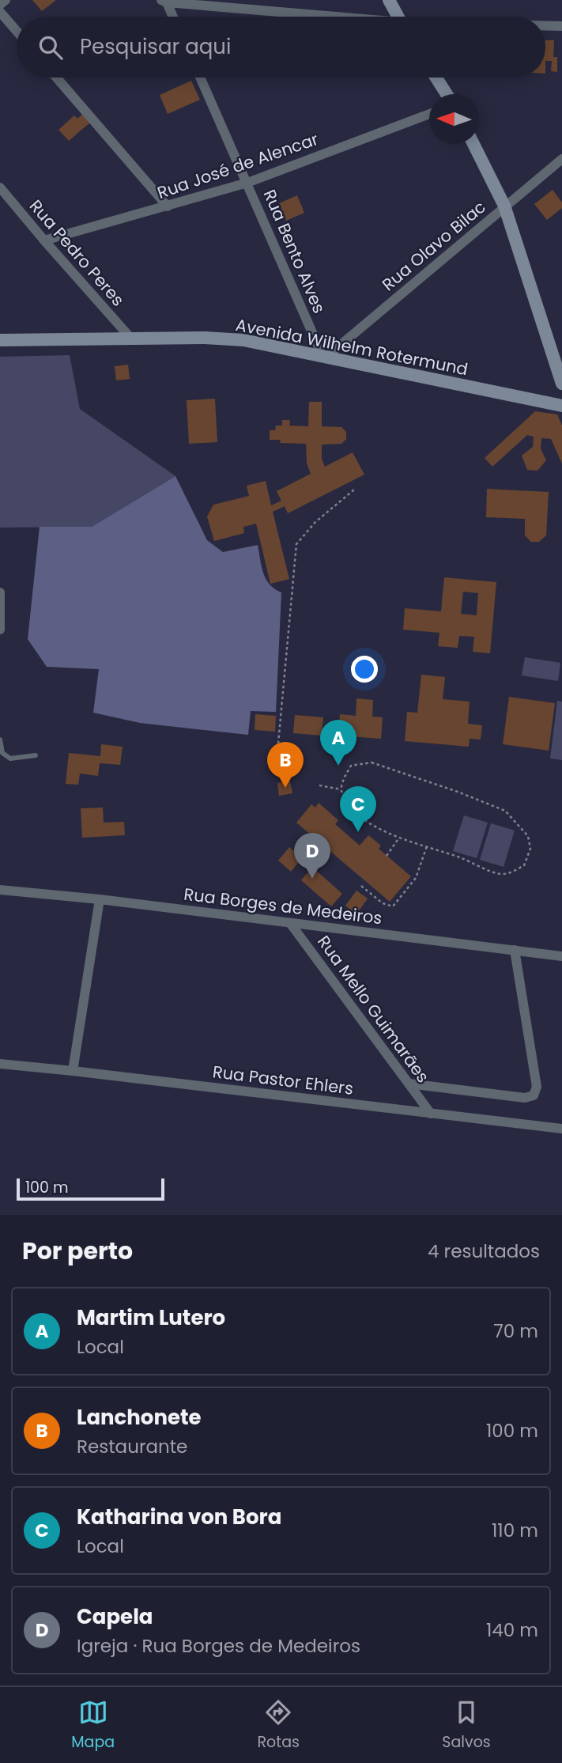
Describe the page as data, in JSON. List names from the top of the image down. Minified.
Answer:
{"streets":{"street":["Rua José de Alencar","Rua Olavo Bilac","Rua Bento Alves","Rua Pedro Peres","Avenida Wilhelm Rotermund","Rua Borges de Medeiros","Rua Mello Guimarães","Rua Pastor Ehlers"]},"crossings":[["Rua José de Alencar","Rua Bento Alves"],["Rua José de Alencar","Rua Pedro Peres"],["Rua Olavo Bilac","Rua Bento Alves"],["Rua Olavo Bilac","Avenida Wilhelm Rotermund"],["Rua Bento Alves","Avenida Wilhelm Rotermund"],["Rua Pedro Peres","Avenida Wilhelm Rotermund"],["Rua Borges de Medeiros","Rua Mello Guimarães"],["Rua Mello Guimarães","Rua Pastor Ehlers"]],"scale_bar":"100 m","north":"left","page":{"search":"Pesquisar aqui","pins":["A","B","C","D"],"scale":"100 m","heading":["Por perto","4 resultados"],"list":[{"mark":"A","name":"Martim Lutero","note":"Local","value":"70 m"},{"mark":"B","name":"Lanchonete","note":"Restaurante","value":"100 m"},{"mark":"C","name":"Katharina von Bora","note":"Local","value":"110 m"},{"mark":"D","name":"Capela","note":"Igreja · Rua Borges de Medeiros","value":"140 m"}],"nav":["Mapa","Rotas","Salvos"]}}
